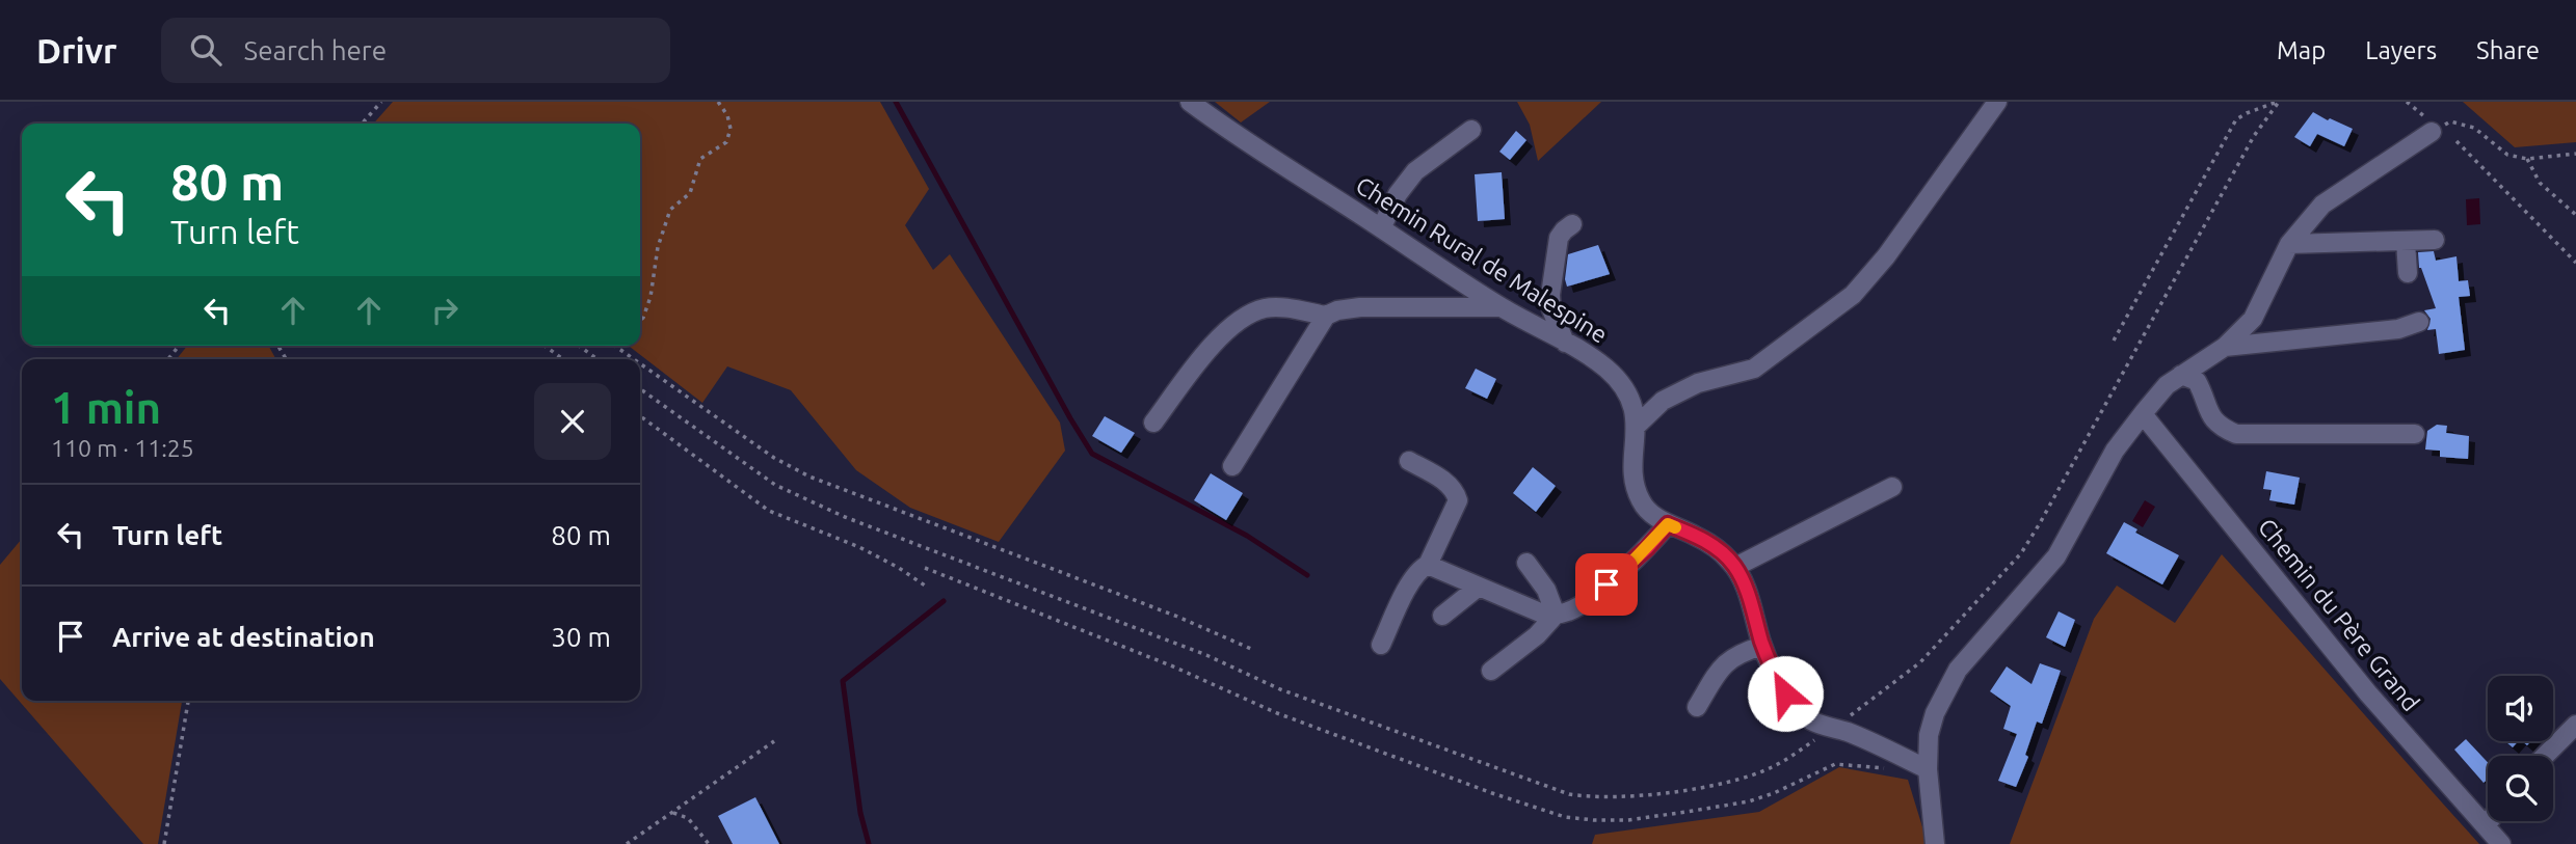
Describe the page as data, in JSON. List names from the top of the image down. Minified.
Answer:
{"streets":{"street":["Chemin Rural de Malespine","Chemin du Père Grand"]},"page":{"header":"Drivr","search":"Search here","nav":["Map","Layers","Share"],"turn":["80 m","Turn left"],"heading":["1 min","110 m · 11:25"],"list":[{"name":"Turn left","value":"80 m"},{"name":"Arrive at destination","value":"30 m"}]}}
